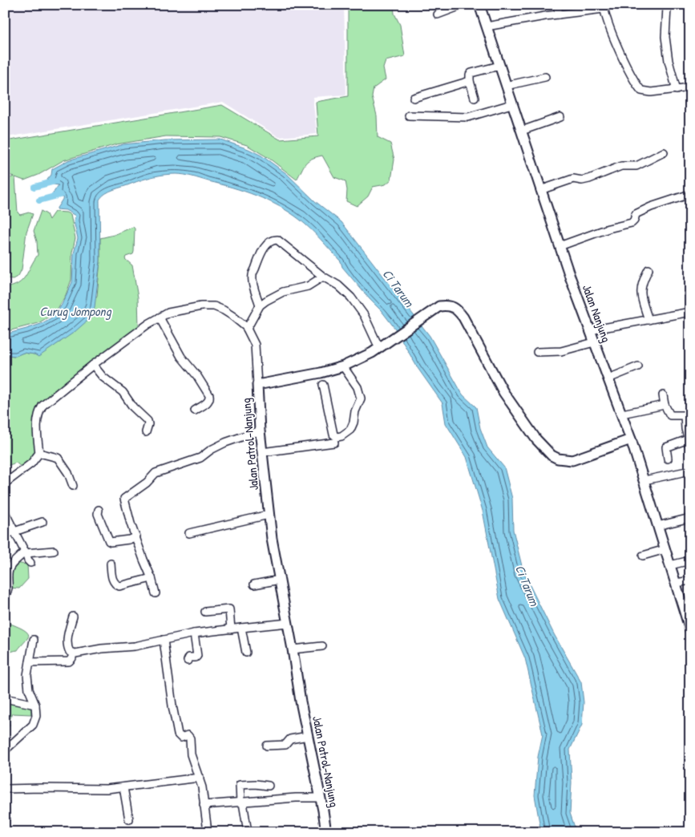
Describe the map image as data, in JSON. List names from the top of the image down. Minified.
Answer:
{"streets":{"main road":["Jalan Nanjung","Jalan Patrol-Nanjung"]},"crossings":[["Jalan Nanjung","Jalan Patrol-Nanjung"]],"water":["Ci Tarum","Curug Jompong"]}
